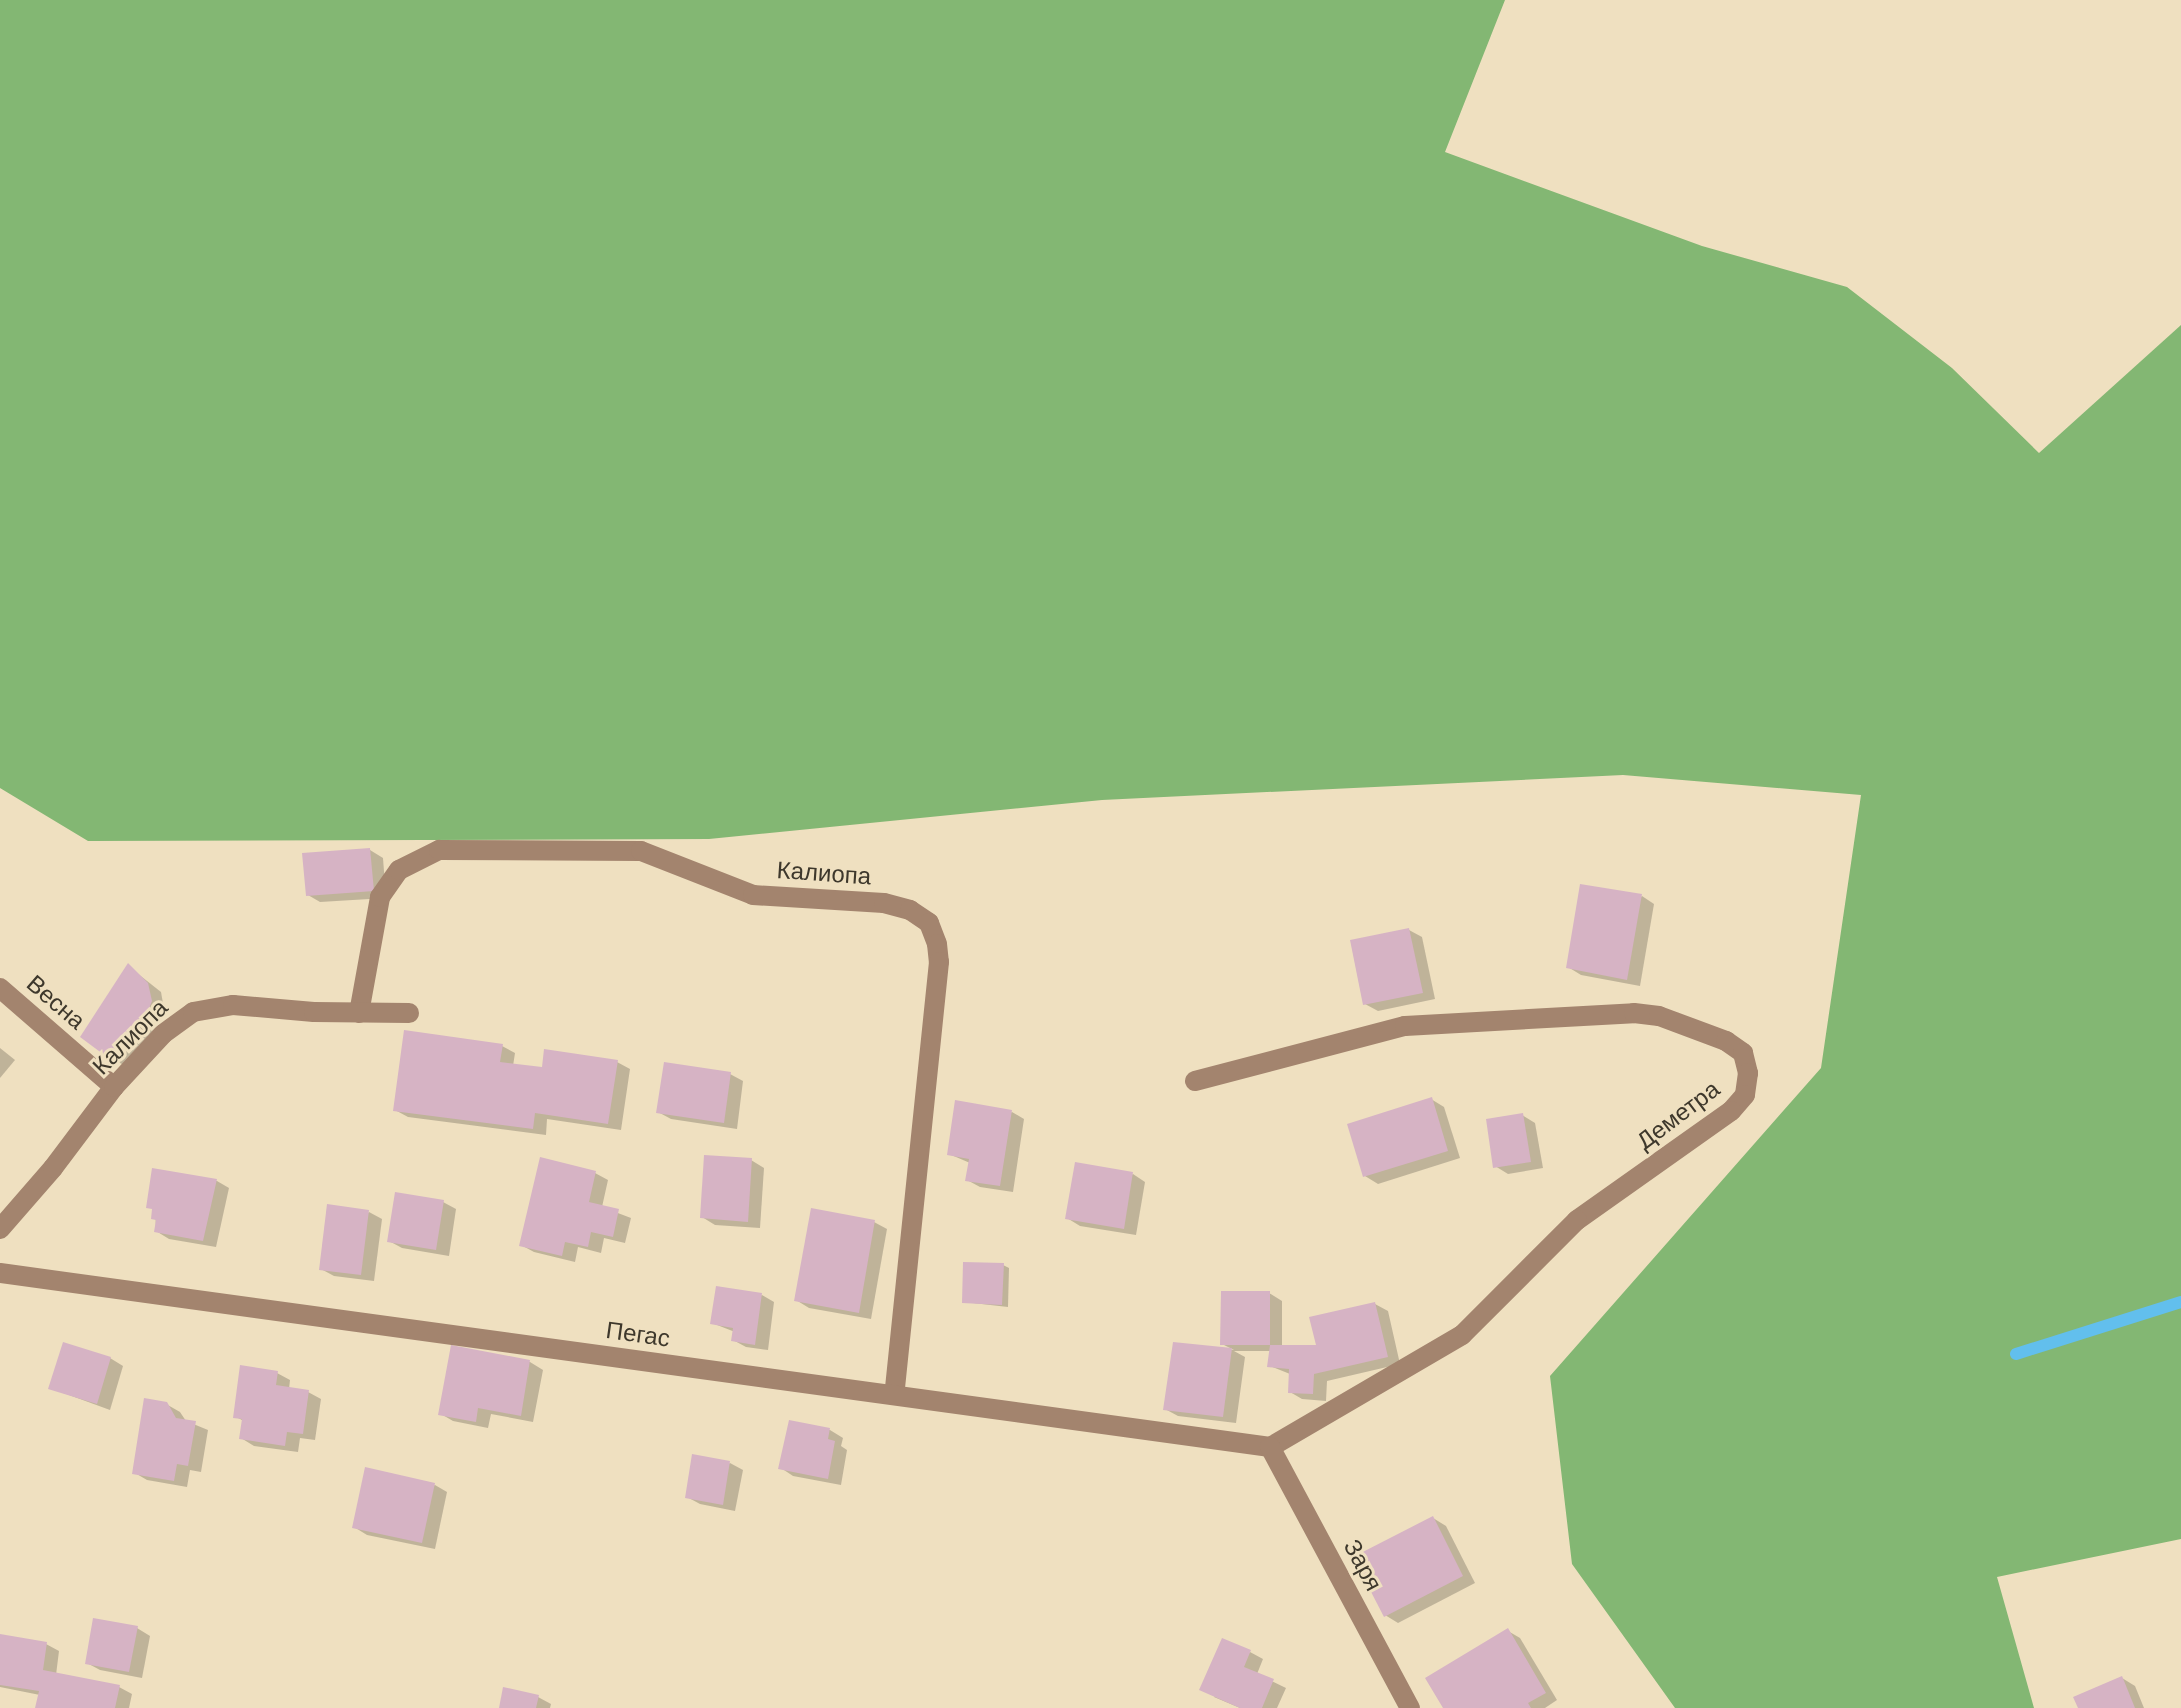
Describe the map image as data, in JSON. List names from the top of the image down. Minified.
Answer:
{"streets":{"street":["Калиопа","Весна","Деметра","Пегас","Заря"]},"crossings":[["Калиопа","Весна"],["Калиопа","Пегас"],["Деметра","Пегас"],["Деметра","Заря"],["Пегас","Заря"]]}
